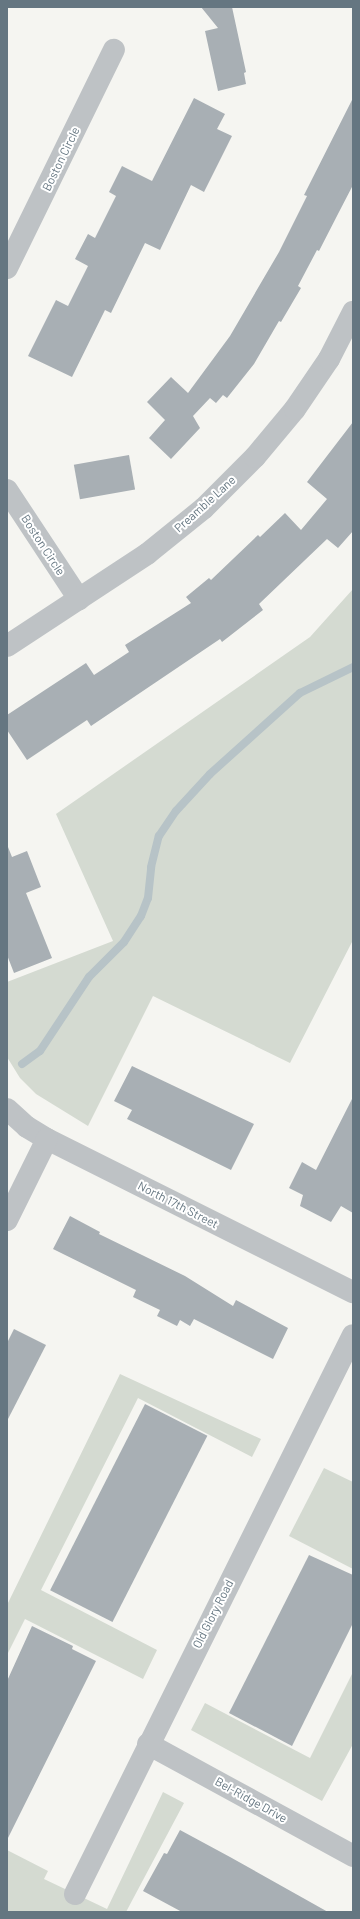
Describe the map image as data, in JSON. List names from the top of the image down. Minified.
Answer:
{"streets":{"street":["Boston Circle","Preamble Lane","North 17th Street","Old Glory Road","Bel-Ridge Drive"]},"crossings":[["Boston Circle","Preamble Lane"],["Old Glory Road","Bel-Ridge Drive"]]}
